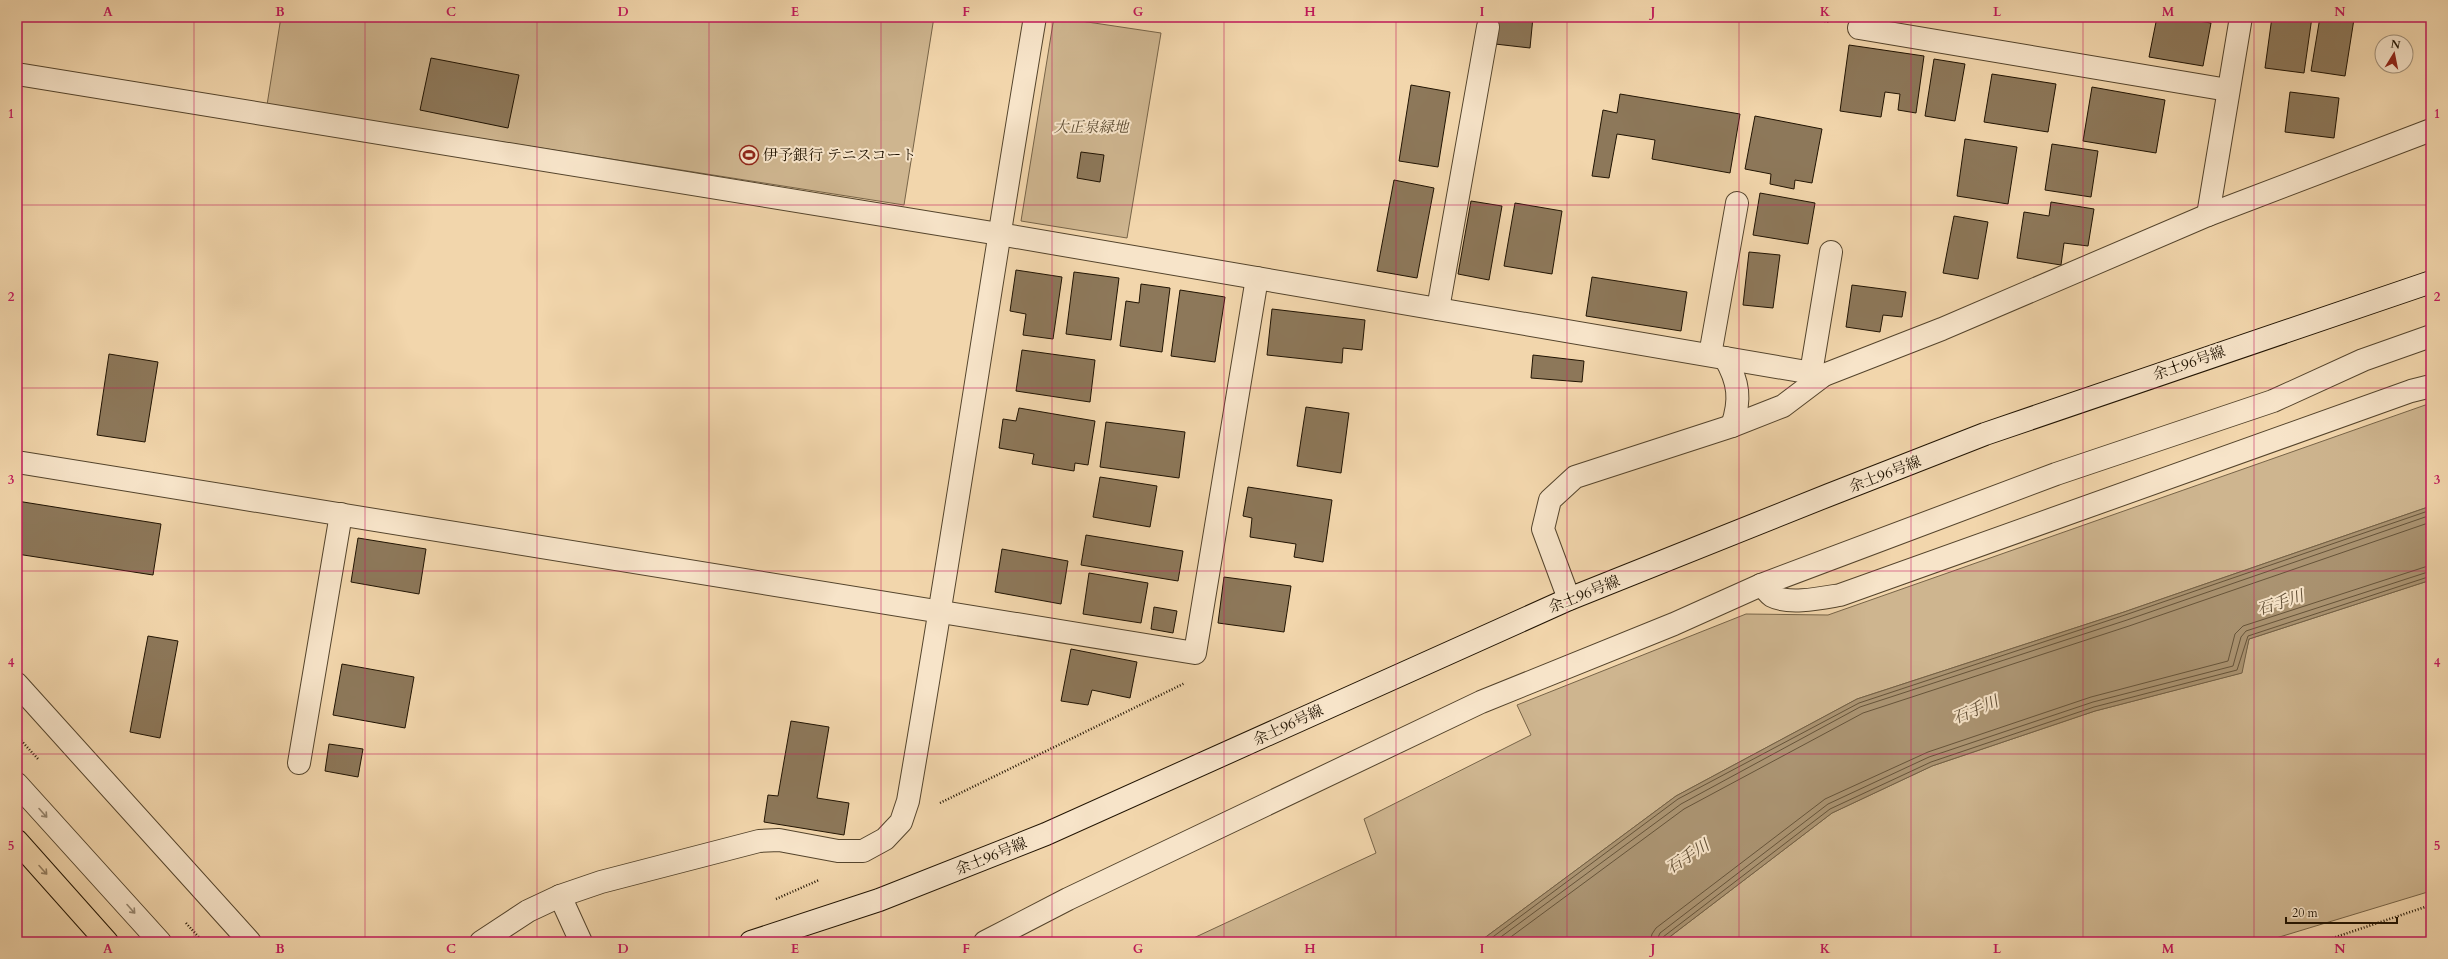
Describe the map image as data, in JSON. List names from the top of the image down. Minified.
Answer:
{"streets":{"street":["余土96号線"]},"water":["石手川"],"parks":["大正泉緑地"],"places":{"sports":["伊予銀行 テニスコート"]},"scale_bar":"20 m","north":"top","grid":{"columns":["A","B","C","D","E","F","G","H","I","J","K","L","M","N"],"rows":["1","2","3","4","5"]}}
